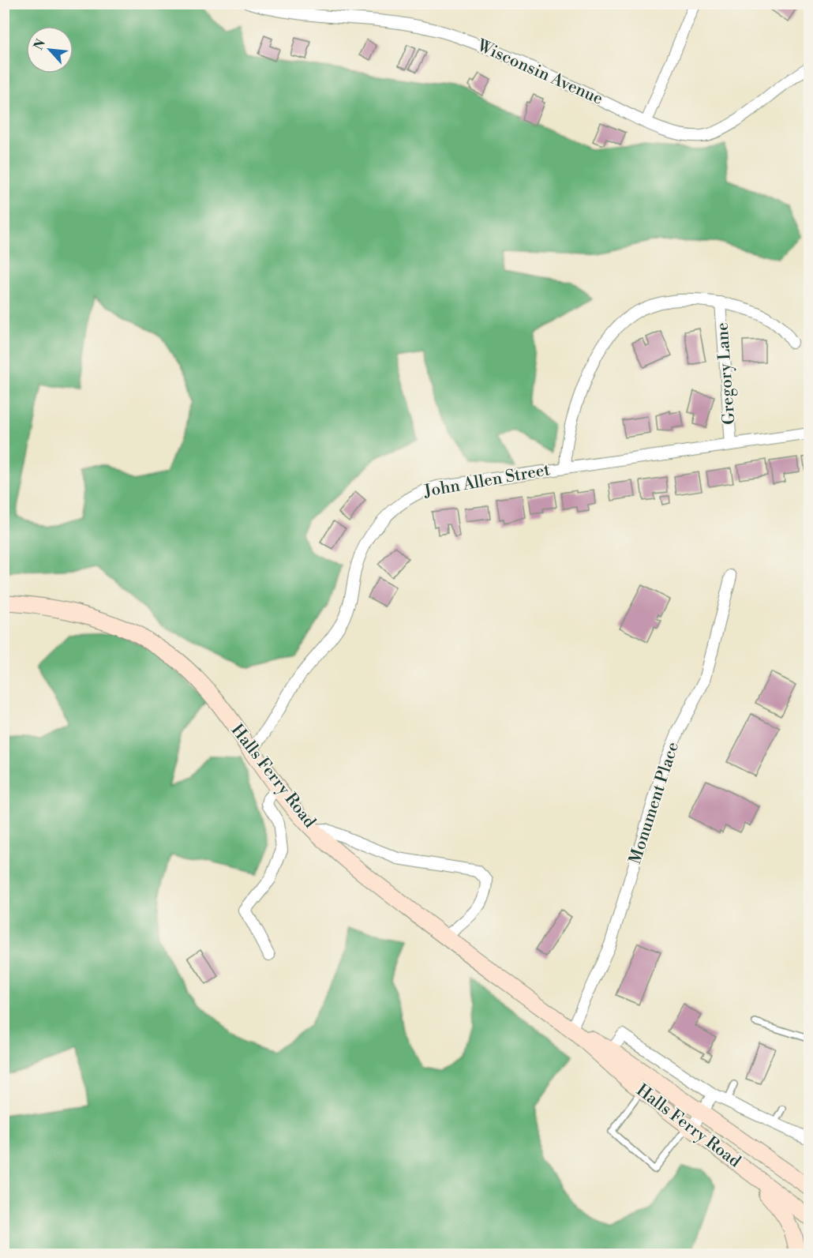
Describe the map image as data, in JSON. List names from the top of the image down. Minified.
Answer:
{"streets":{"street":["Wisconsin Avenue","Gregory Lane","John Allen Street","Halls Ferry Road","Monument Place"]},"crossings":[["Gregory Lane","John Allen Street"],["John Allen Street","Halls Ferry Road"],["Halls Ferry Road","Monument Place"]],"north":"top left"}
